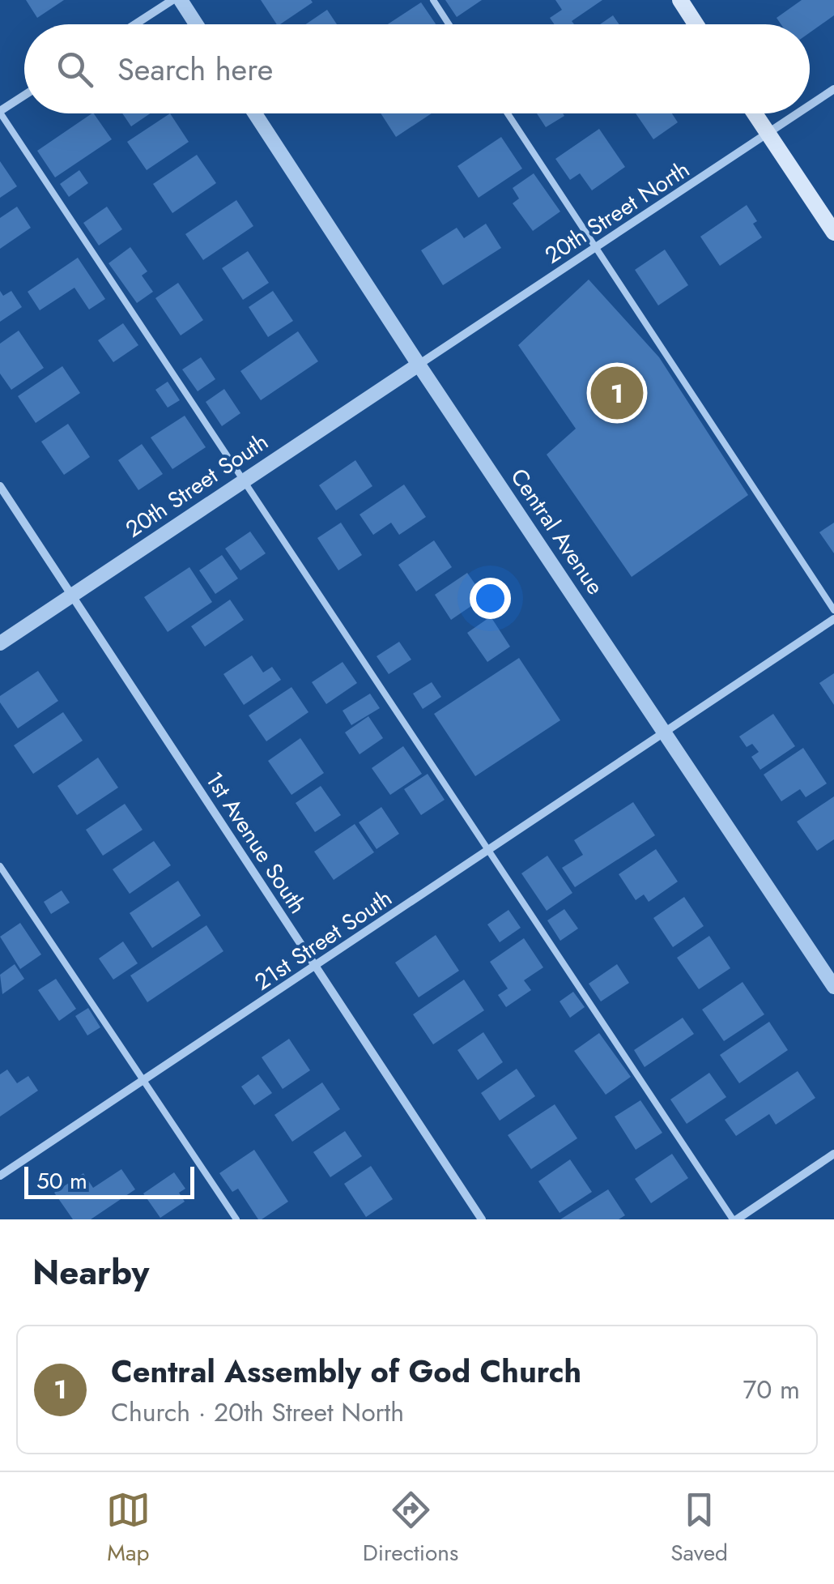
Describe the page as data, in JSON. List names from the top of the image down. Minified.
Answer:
{"streets":{"street":["20th Street North","20th Street South","Central Avenue","1st Avenue South","21st Street South"]},"crossings":[["20th Street North","20th Street South"],["20th Street North","Central Avenue"],["20th Street South","Central Avenue"],["20th Street South","1st Avenue South"],["Central Avenue","21st Street South"],["1st Avenue South","21st Street South"]],"scale_bar":"50 m","page":{"search":"Search here","pins":"1","scale":"50 m","heading":"Nearby","list":[{"mark":"1","name":"Central Assembly of God Church","note":"Church · 20th Street North","value":"70 m"}],"nav":["Map","Directions","Saved"]}}
